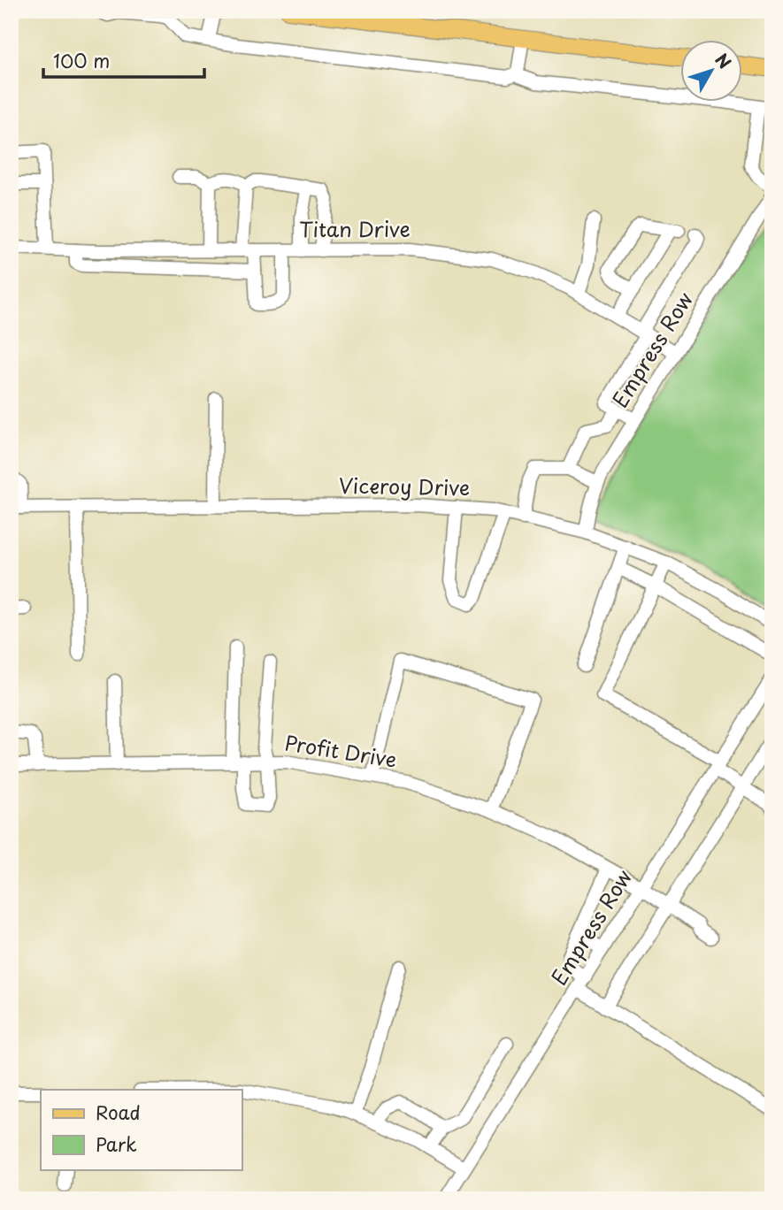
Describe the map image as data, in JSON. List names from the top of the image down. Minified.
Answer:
{"streets":{"street":["Titan Drive","Empress Row","Viceroy Drive","Profit Drive"]},"crossings":[["Titan Drive","Empress Row"],["Empress Row","Viceroy Drive"],["Empress Row","Profit Drive"]],"legend":["Road","Park"],"scale_bar":"100 m","north":"top right"}
